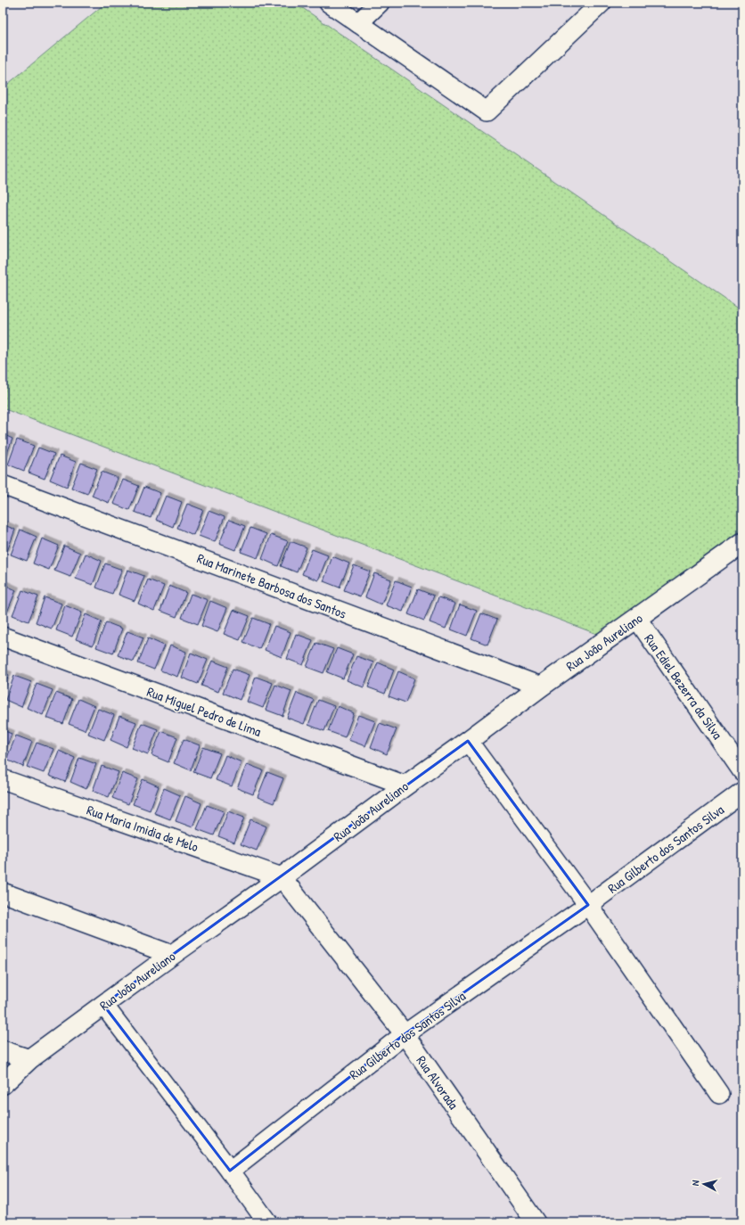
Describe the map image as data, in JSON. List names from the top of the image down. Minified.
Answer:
{"streets":{"street":["Rua Marinete Barbosa dos Santos","Rua João Aureliano","Rua Ediel Bezerra da Silva","Rua Miguel Pedro de Lima","Rua Maria Imidia de Melo","Rua Gilberto dos Santos Silva","Rua Alvorada"]},"crossings":[["Rua Marinete Barbosa dos Santos","Rua João Aureliano"],["Rua João Aureliano","Rua Ediel Bezerra da Silva"],["Rua João Aureliano","Rua Miguel Pedro de Lima"],["Rua João Aureliano","Rua Maria Imidia de Melo"],["Rua João Aureliano","Rua Alvorada"],["Rua Maria Imidia de Melo","Rua Alvorada"],["Rua Gilberto dos Santos Silva","Rua Alvorada"]],"north":"left"}
